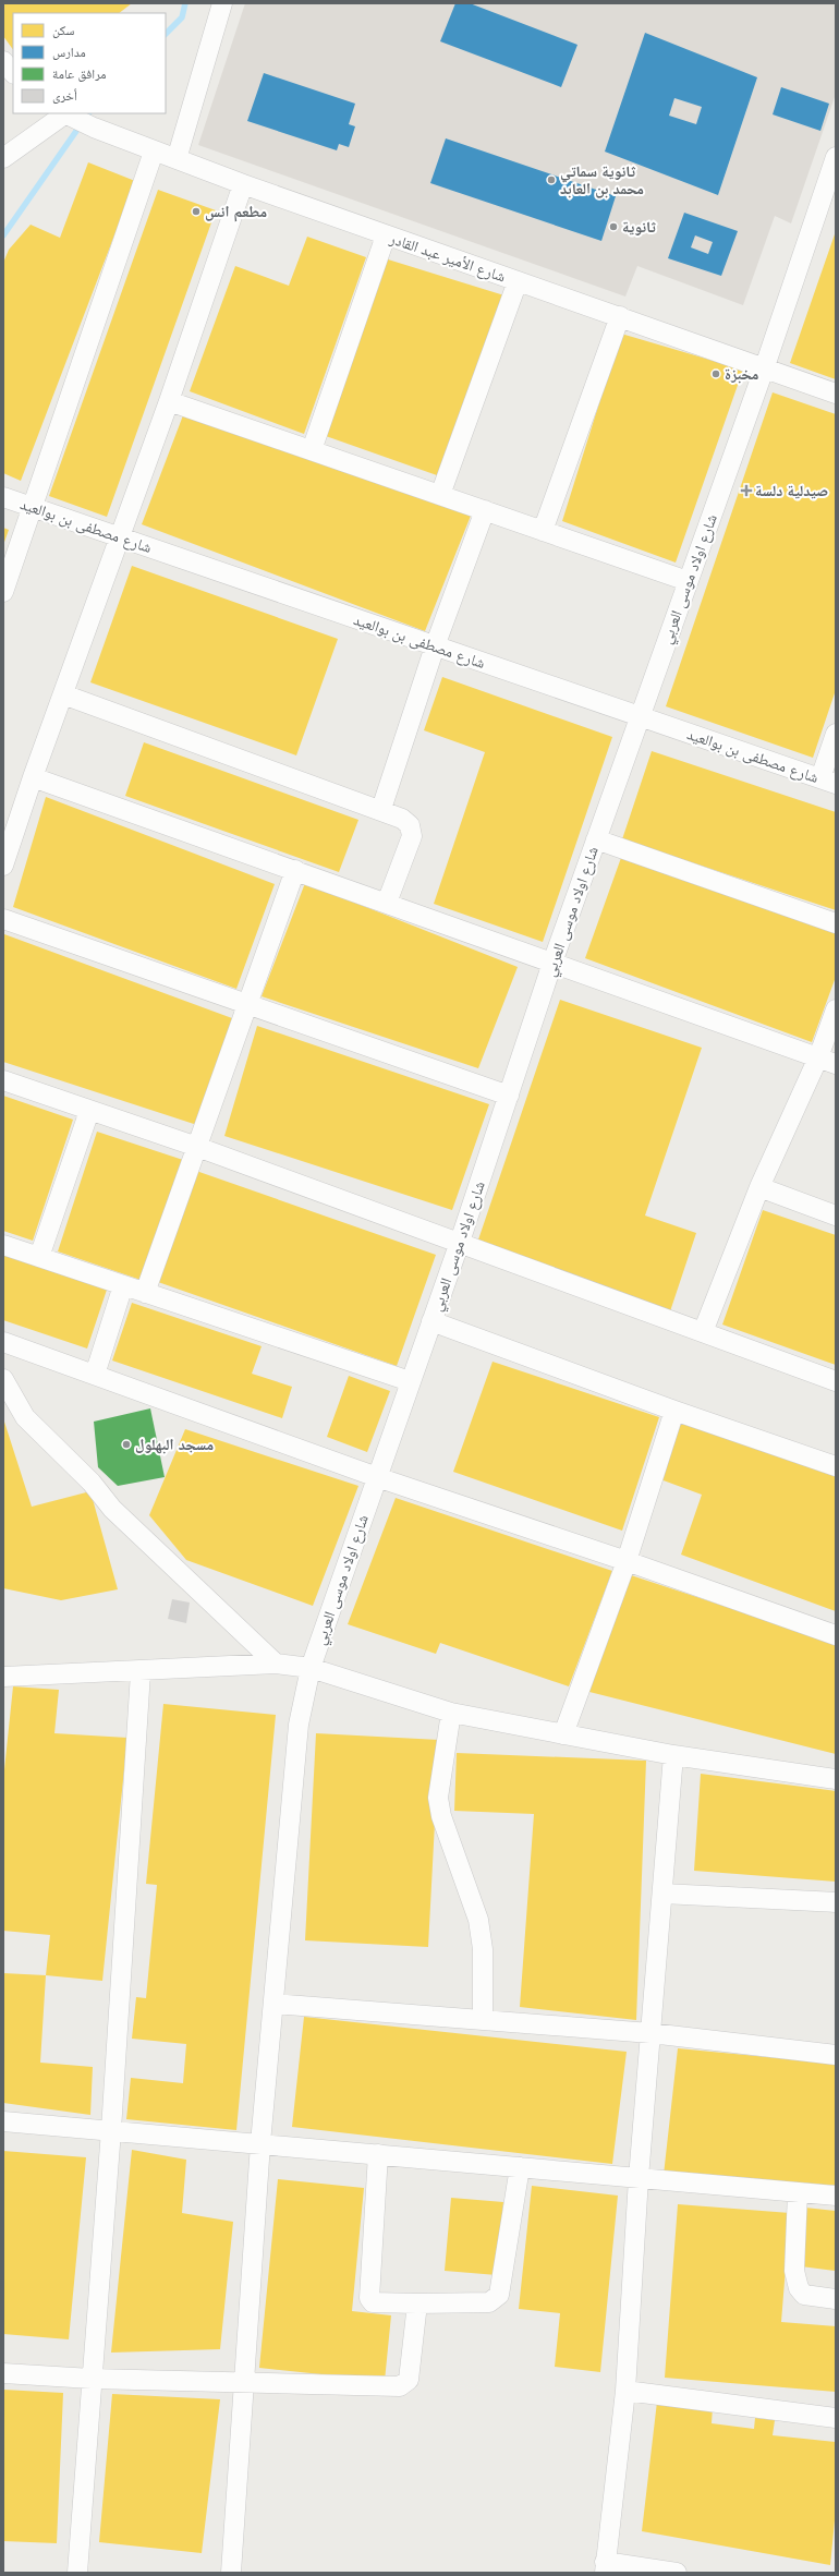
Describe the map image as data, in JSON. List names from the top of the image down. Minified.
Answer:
{"streets":{"street":["شارع الأمير عبد القادر","شارع مصطفى بن بوالعيد","شارع اولاد موسى العربي"]},"crossings":[["شارع الأمير عبد القادر","شارع اولاد موسى العربي"],["شارع مصطفى بن بوالعيد","شارع اولاد موسى العربي"]],"places":{"other":["ثانوية سماتي محمد بن العابد","مطعم انس","ثانوية","مخبزة","مسجد البهلول"],"health":["صيدلية دلسة"]},"legend":["سكن","مدارس","مرافق عامة","أخرى"]}
